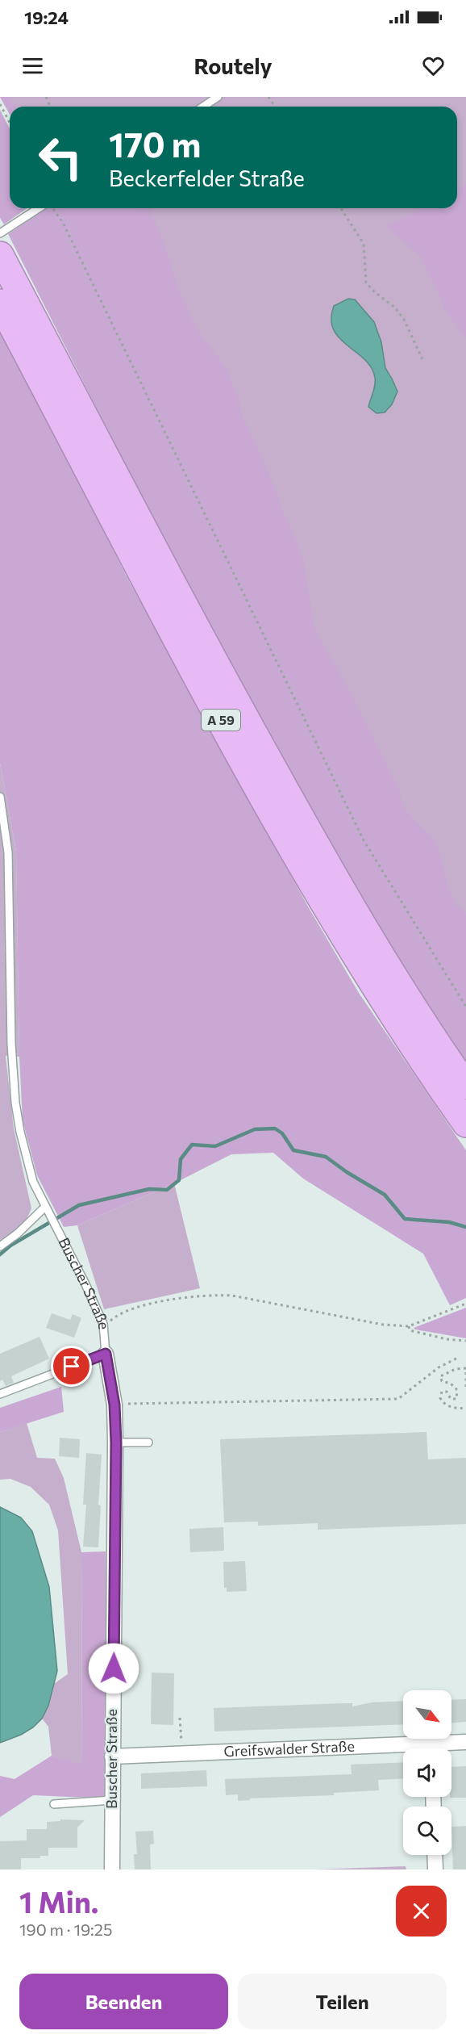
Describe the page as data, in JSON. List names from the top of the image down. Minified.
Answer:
{"streets":{"highway":["A 59"],"street":["Buscher Straße","Greifswalder Straße"]},"crossings":[["Buscher Straße","Greifswalder Straße"]],"north":"bottom right","page":{"status":"19:24","header":"Routely","turn":["170 m","Beckerfelder Straße"],"heading":["1 Min.","190 m · 19:25"],"buttons":["Beenden","Teilen"]}}
